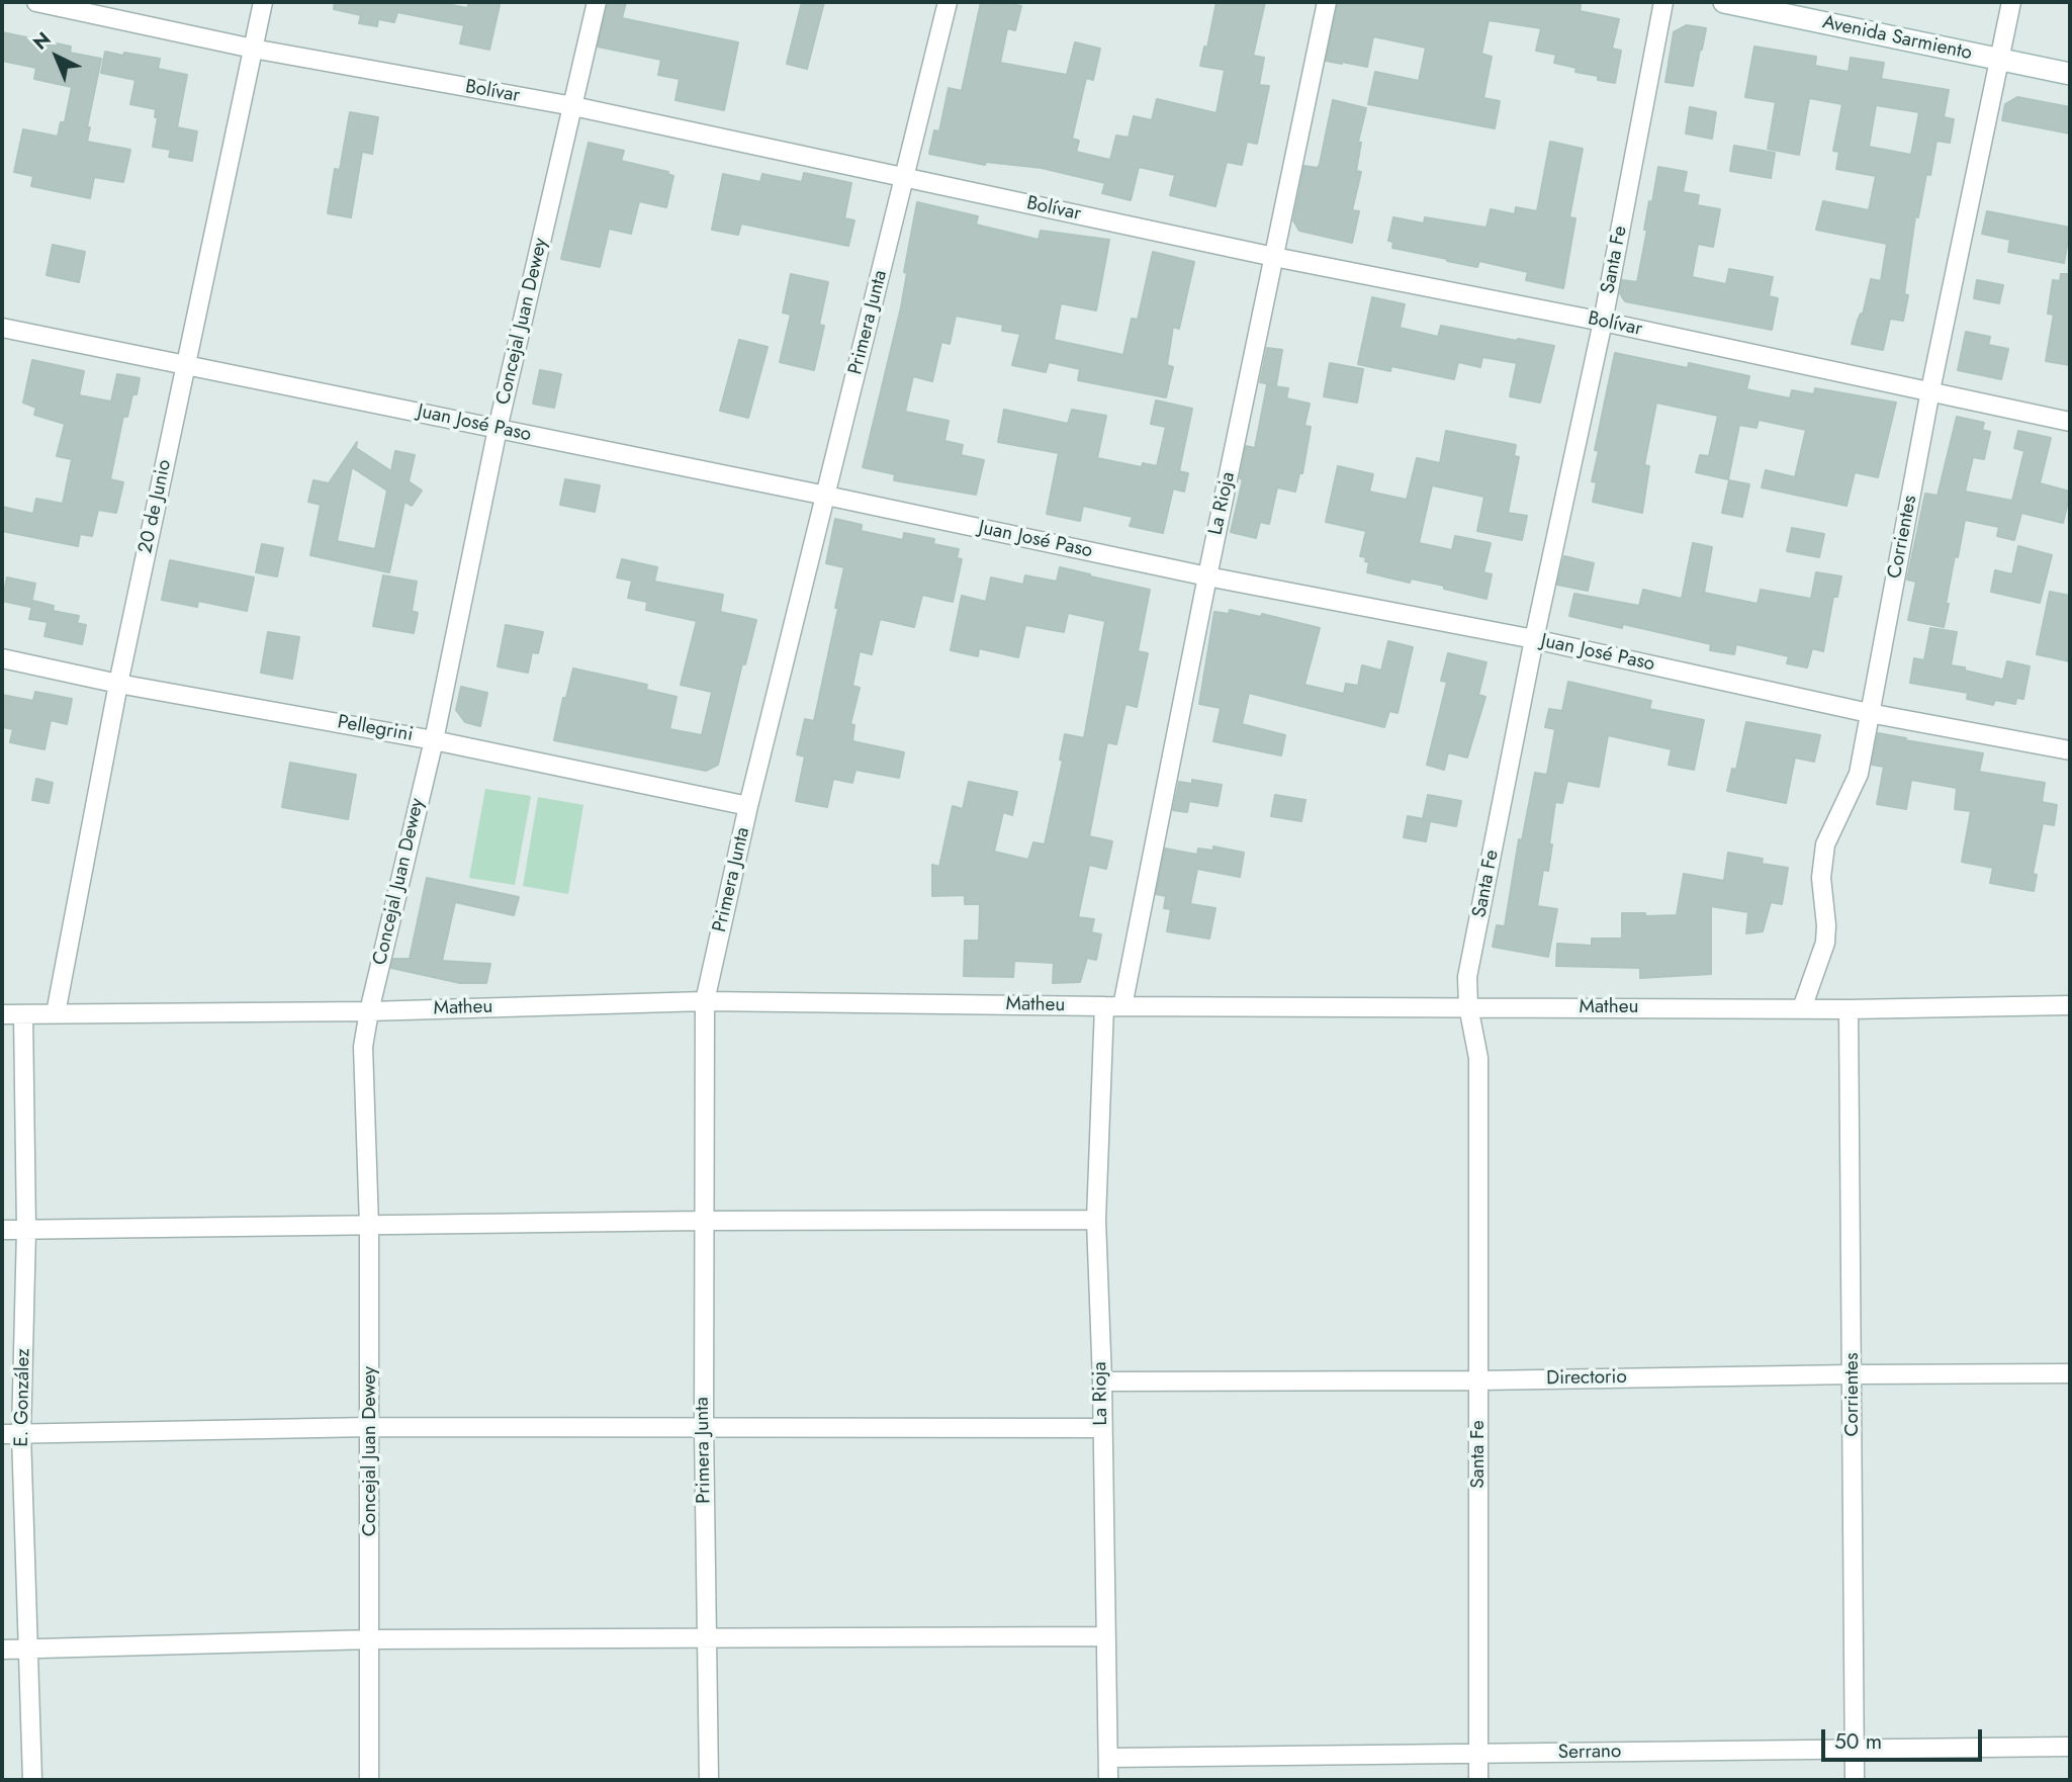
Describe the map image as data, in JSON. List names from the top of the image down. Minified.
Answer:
{"streets":{"main road":["Avenida Sarmiento"],"street":["Bolívar","Santa Fe","Concejal Juan Dewey","Primera Junta","Juan José Paso","La Rioja","20 de Junio","Corrientes","Pellegrini","Matheu","Directorio","E. González","Serrano"]},"crossings":[["Avenida Sarmiento","Corrientes"],["Bolívar","Santa Fe"],["Bolívar","Concejal Juan Dewey"],["Bolívar","Primera Junta"],["Bolívar","La Rioja"],["Bolívar","20 de Junio"],["Bolívar","Corrientes"],["Santa Fe","Juan José Paso"],["Santa Fe","Matheu"],["Santa Fe","Directorio"],["Santa Fe","Serrano"],["Concejal Juan Dewey","Juan José Paso"],["Concejal Juan Dewey","Pellegrini"],["Concejal Juan Dewey","Matheu"],["Primera Junta","Juan José Paso"],["Primera Junta","Pellegrini"],["Primera Junta","Matheu"],["Juan José Paso","La Rioja"],["Juan José Paso","20 de Junio"],["Juan José Paso","Corrientes"],["La Rioja","Matheu"],["La Rioja","Directorio"],["La Rioja","Serrano"],["20 de Junio","Pellegrini"],["20 de Junio","Matheu"],["Corrientes","Matheu"],["Corrientes","Directorio"],["Corrientes","Serrano"],["Matheu","E. González"]],"scale_bar":"50 m","north":"top left"}
